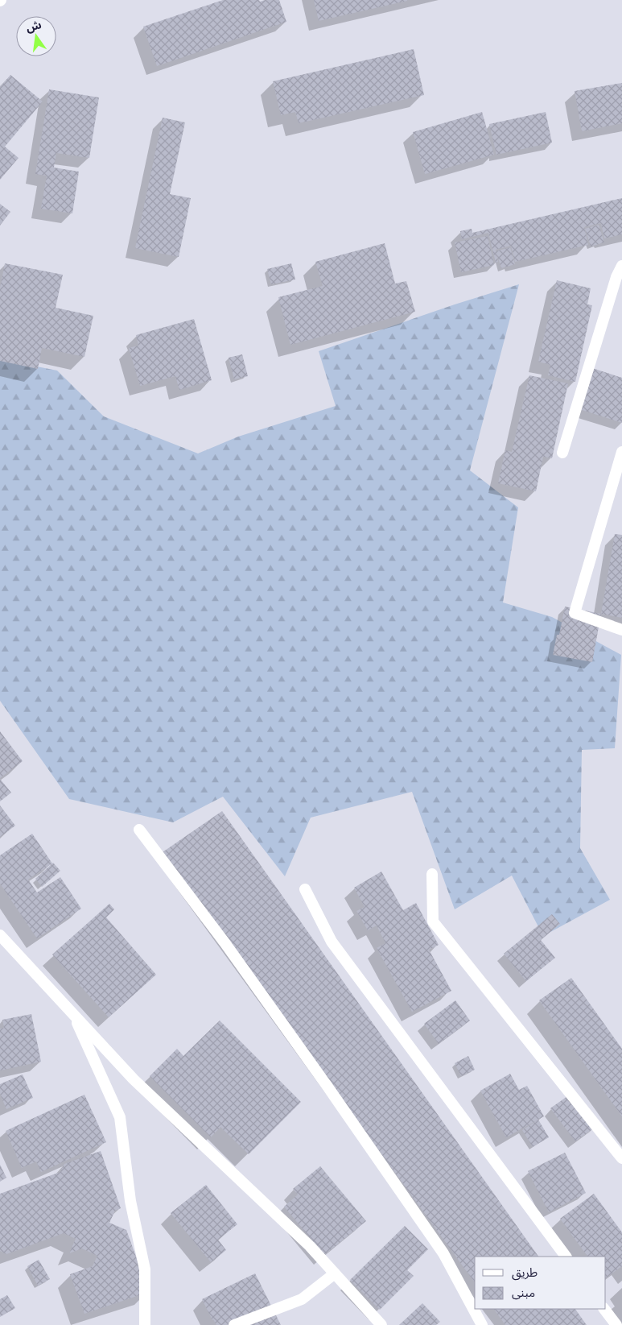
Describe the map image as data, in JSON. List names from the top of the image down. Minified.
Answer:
{"legend":["طريق","مبنى"],"north":"top"}
